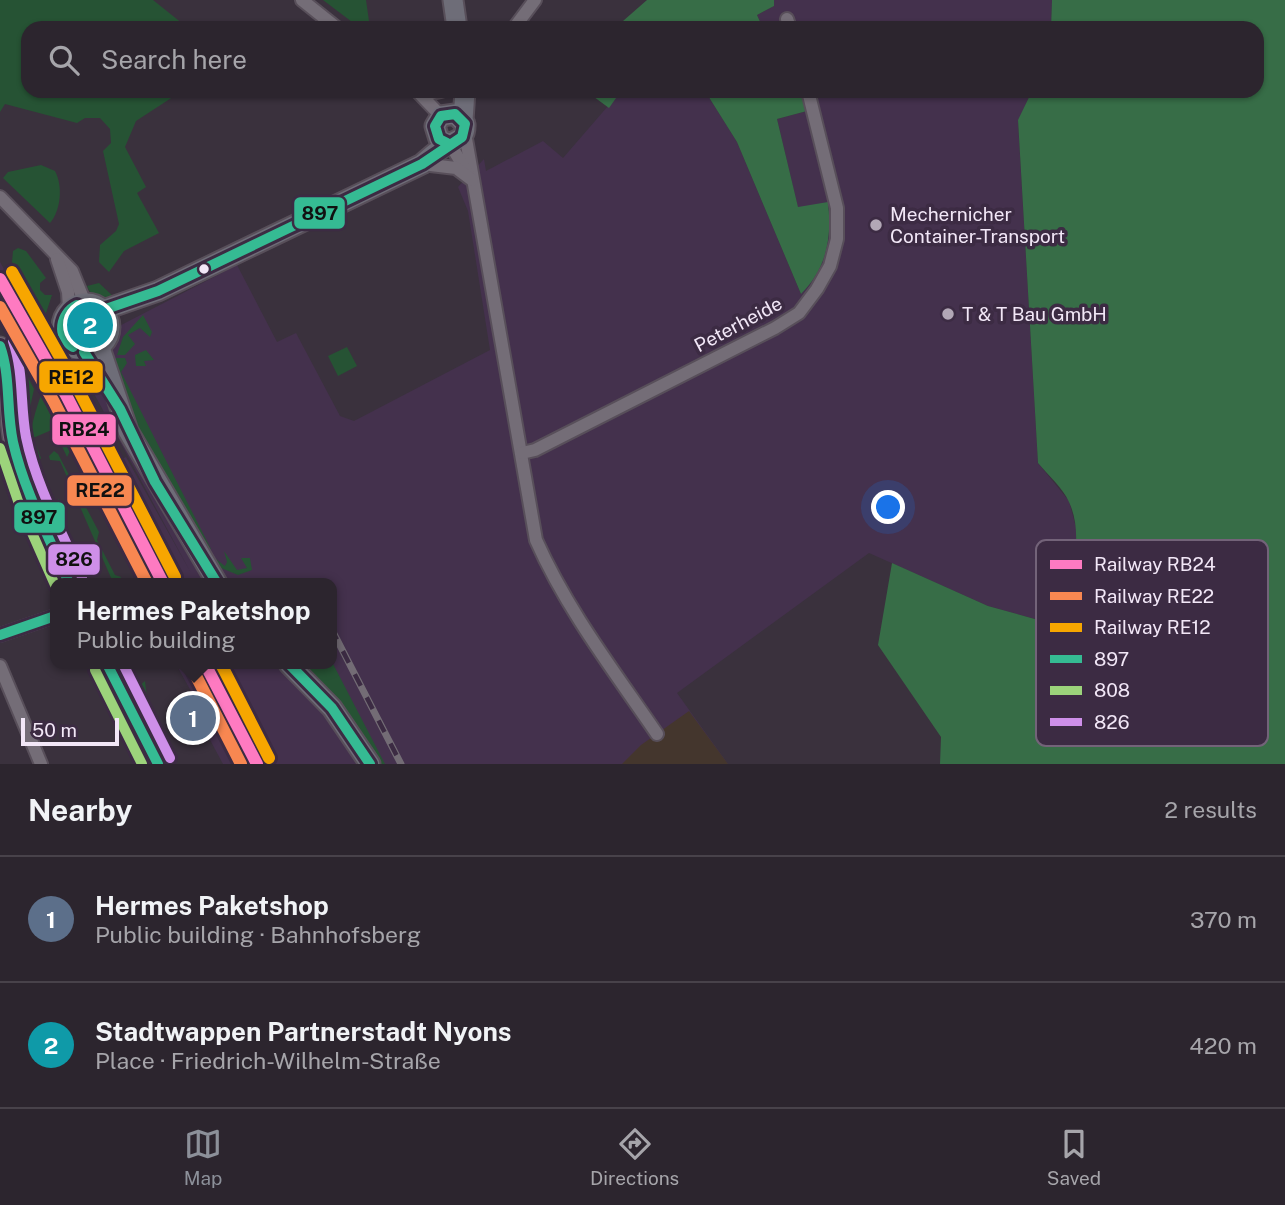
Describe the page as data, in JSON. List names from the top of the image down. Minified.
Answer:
{"streets":{"street":["Peterheide"]},"places":["Mechernicher Container-Transport","T & T Bau GmbH"],"lines":["transit line 897","rail line RE12","rail line RB24","rail line RE22","transit line 826","transit line 808"],"legend":["Railway RB24","Railway RE22","Railway RE12","897","808","826"],"scale_bar":"50 m","page":{"search":"Search here","pins":["2","1"],"popup":["Hermes Paketshop","Public building"],"scale":"50 m","heading":["Nearby","2 results"],"list":[{"mark":"1","name":"Hermes Paketshop","note":"Public building · Bahnhofsberg","value":"370 m"},{"mark":"2","name":"Stadtwappen Partnerstadt Nyons","note":"Place · Friedrich-Wilhelm-Straße","value":"420 m"}],"nav":["Map","Directions","Saved"]}}
